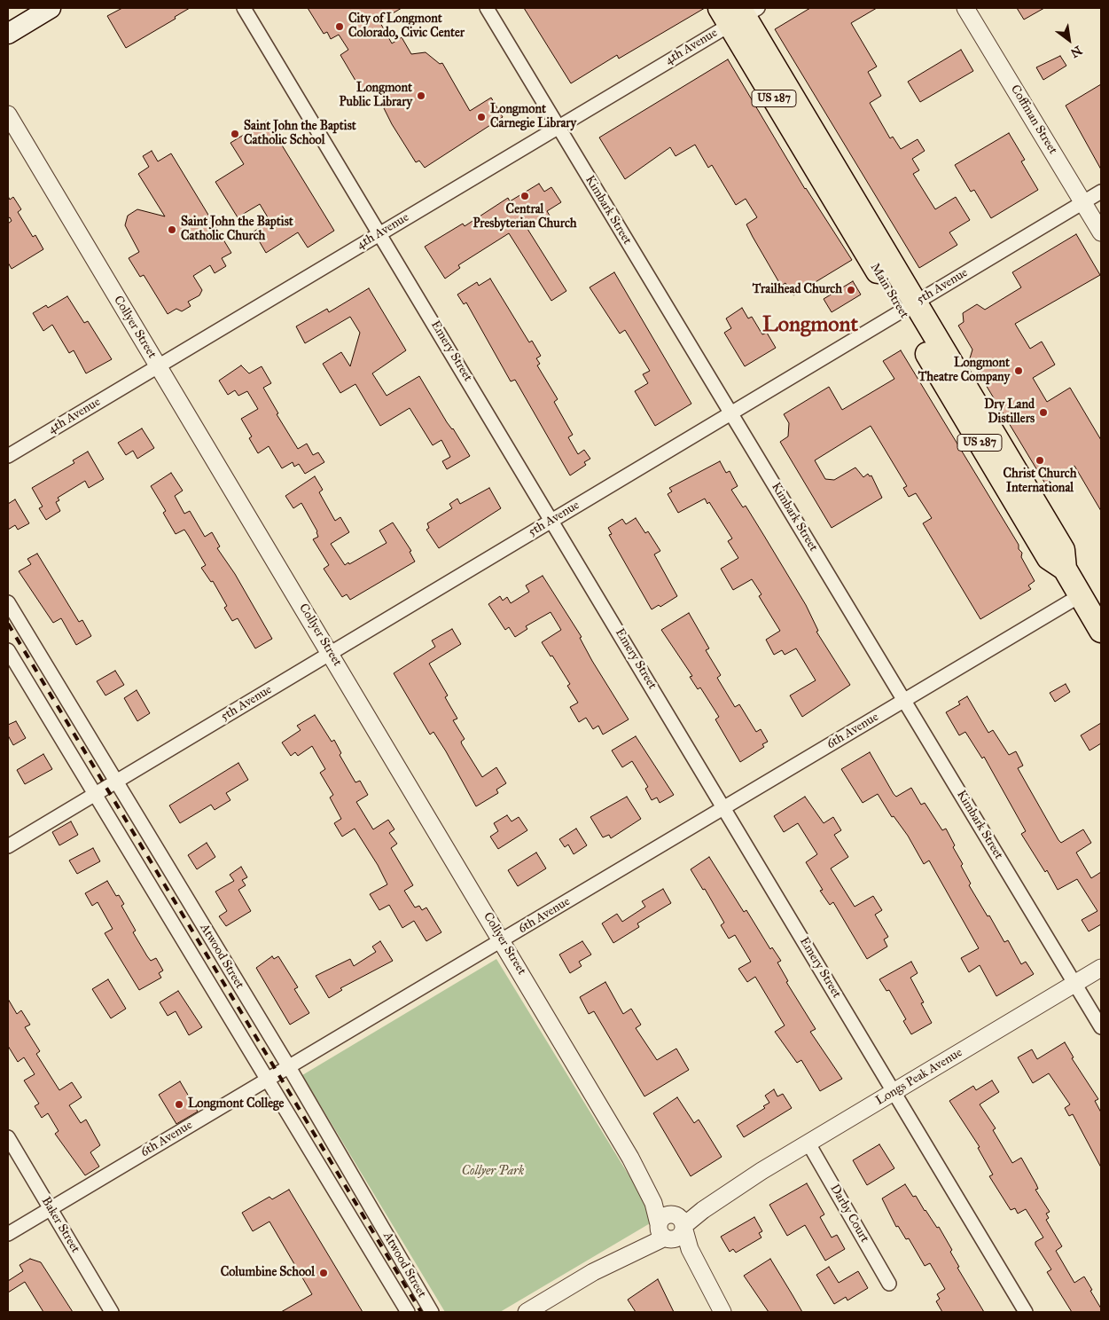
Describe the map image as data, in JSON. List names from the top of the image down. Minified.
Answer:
{"streets":{"highway":["US 287","Main Street"],"street":["4th Avenue","Coffman Street","Kimbark Street","5th Avenue","Collyer Street","Emery Street","6th Avenue","Atwood Street","Longs Peak Avenue","Darby Court","Baker Street"]},"crossings":[["4th Avenue","Kimbark Street"],["4th Avenue","Main Street"],["4th Avenue","Collyer Street"],["4th Avenue","Emery Street"],["Coffman Street","5th Avenue"],["Kimbark Street","5th Avenue"],["Kimbark Street","6th Avenue"],["Kimbark Street","Longs Peak Avenue"],["5th Avenue","Main Street"],["5th Avenue","Collyer Street"],["5th Avenue","Emery Street"],["5th Avenue","Atwood Street"],["Main Street","6th Avenue"],["Collyer Street","6th Avenue"],["Collyer Street","Longs Peak Avenue"],["Emery Street","6th Avenue"],["Emery Street","Longs Peak Avenue"],["6th Avenue","Atwood Street"],["6th Avenue","Baker Street"],["Longs Peak Avenue","Darby Court"]],"districts":["Longmont"],"parks":["Collyer Park"],"places":["City of Longmont Colorado, Civic Center","Longmont Public Library","Longmont Carnegie Library","Saint John the Baptist Catholic School","Central Presbyterian Church","Saint John the Baptist Catholic Church","Trailhead Church","Longmont Theatre Company","Dry Land Distillers","Christ Church International","Longmont College","Columbine School"],"north":"bottom right"}
